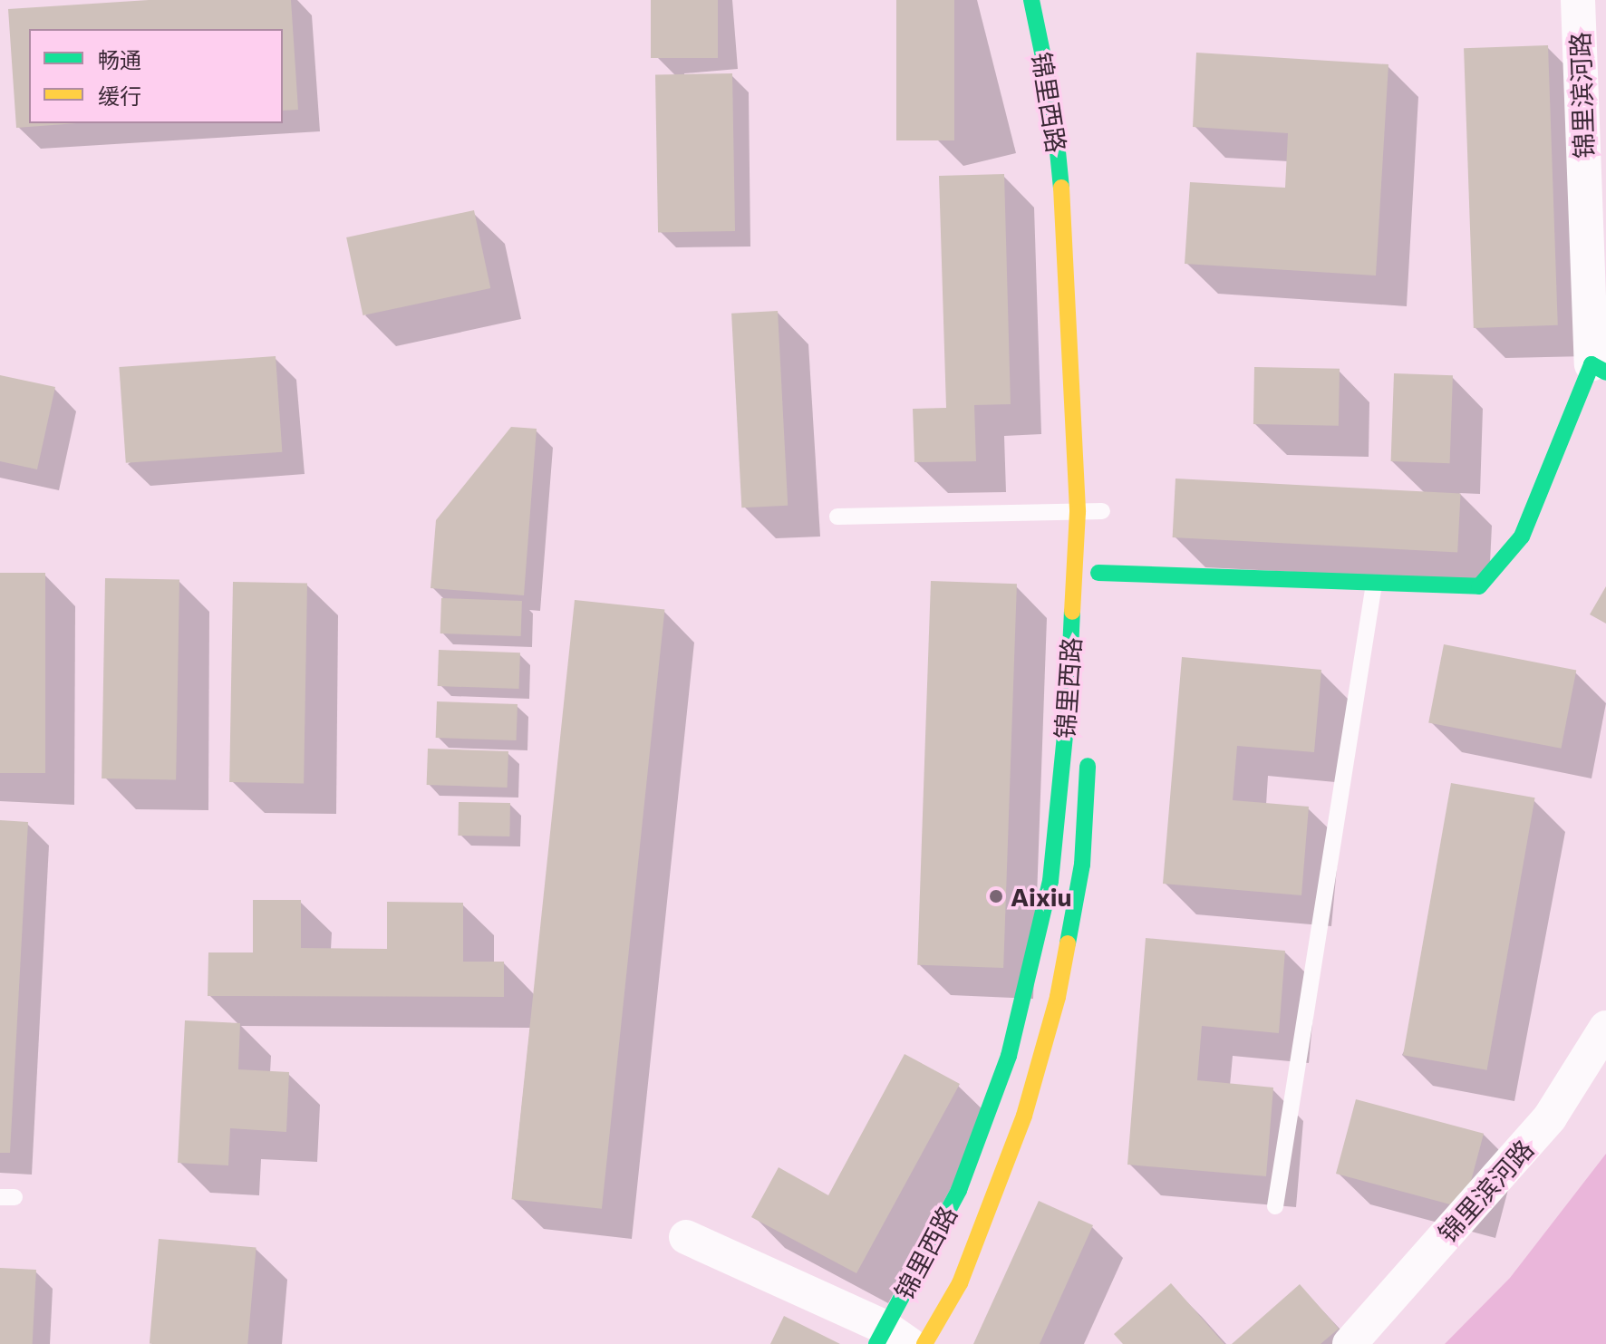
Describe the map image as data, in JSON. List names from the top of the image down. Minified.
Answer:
{"streets":{"main road":["锦里西路"],"street":["锦里滨河路"]},"places":["Aixiu"],"legend":["畅通","缓行"]}
